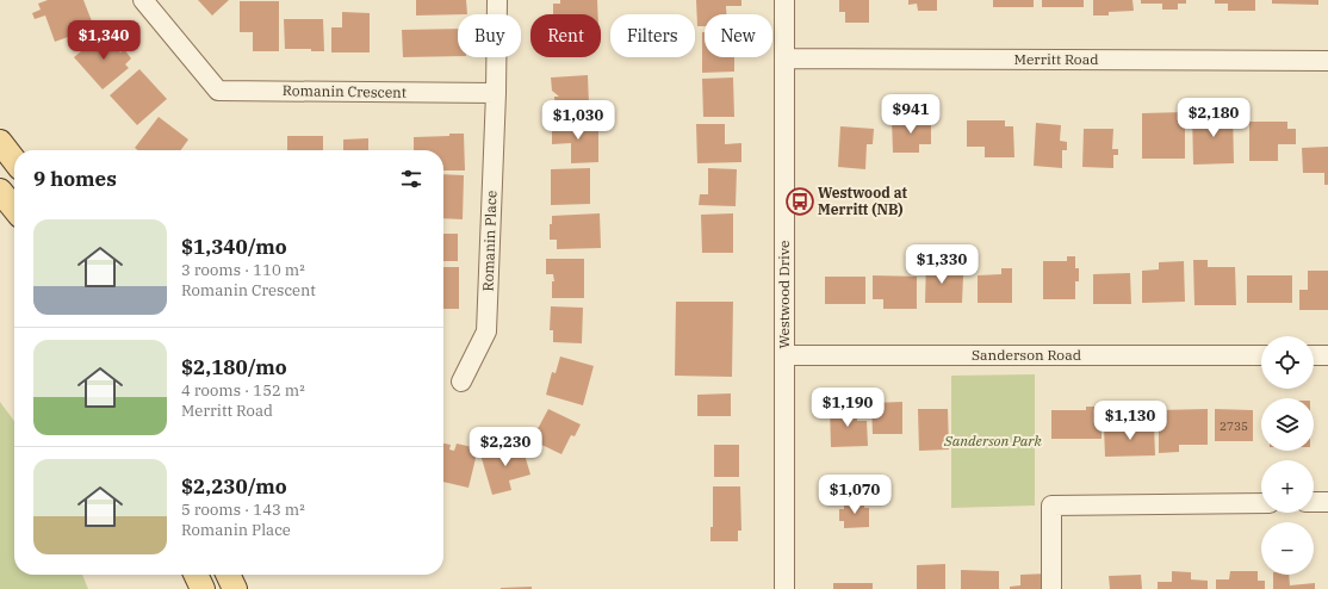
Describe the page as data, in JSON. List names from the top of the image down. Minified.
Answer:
{"streets":{"street":["Merritt Road","Romanin Crescent","Romanin Place","Westwood Drive","Sanderson Road"]},"crossings":[["Merritt Road","Westwood Drive"],["Romanin Crescent","Romanin Place"],["Westwood Drive","Sanderson Road"]],"parks":["Sanderson Park"],"places":{"bus stop":["Westwood at Merritt (NB)"]},"house_numbers":["2735"],"page":{"chip":["Buy","Rent","Filters","New"],"price":["$1,340","$941","$2,180","$1,030","$1,330","$1,190","$1,130","$2,230","$1,070"],"heading":"9 homes","list":[{"name":"$1,340/mo","note":"3 rooms · 110 m² · Romanin Crescent"},{"name":"$2,180/mo","note":"4 rooms · 152 m² · Merritt Road"},{"name":"$2,230/mo","note":"5 rooms · 143 m² · Romanin Place"}],"map_buttons":["+","−"]}}
